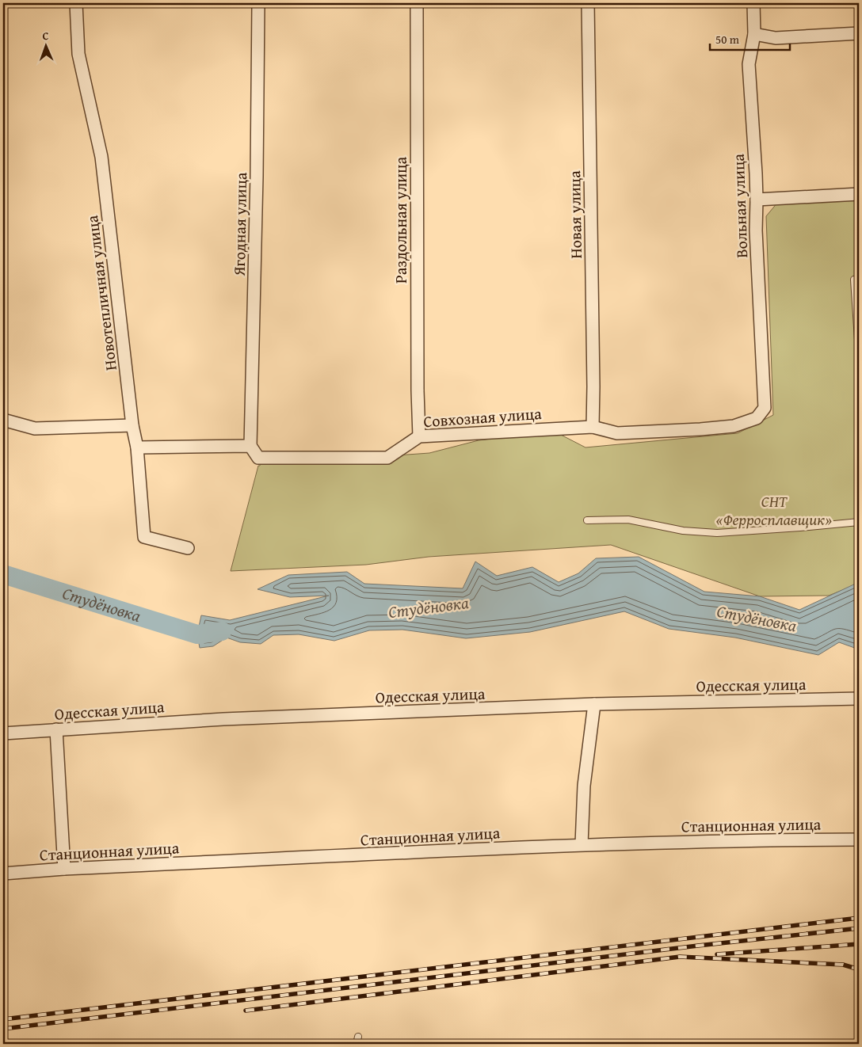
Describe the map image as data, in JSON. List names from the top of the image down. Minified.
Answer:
{"streets":{"street":["Вольная улица","Новая улица","Раздольная улица","Ягодная улица","Новотепличная улица","Совхозная улица","Одесская улица","Станционная улица"]},"crossings":[["Вольная улица","Совхозная улица"],["Новая улица","Совхозная улица"],["Раздольная улица","Совхозная улица"],["Ягодная улица","Совхозная улица"]],"water":["Студёновка"],"parks":["СНТ «Ферросплавщик»"],"scale_bar":"50 m","north":"top"}
